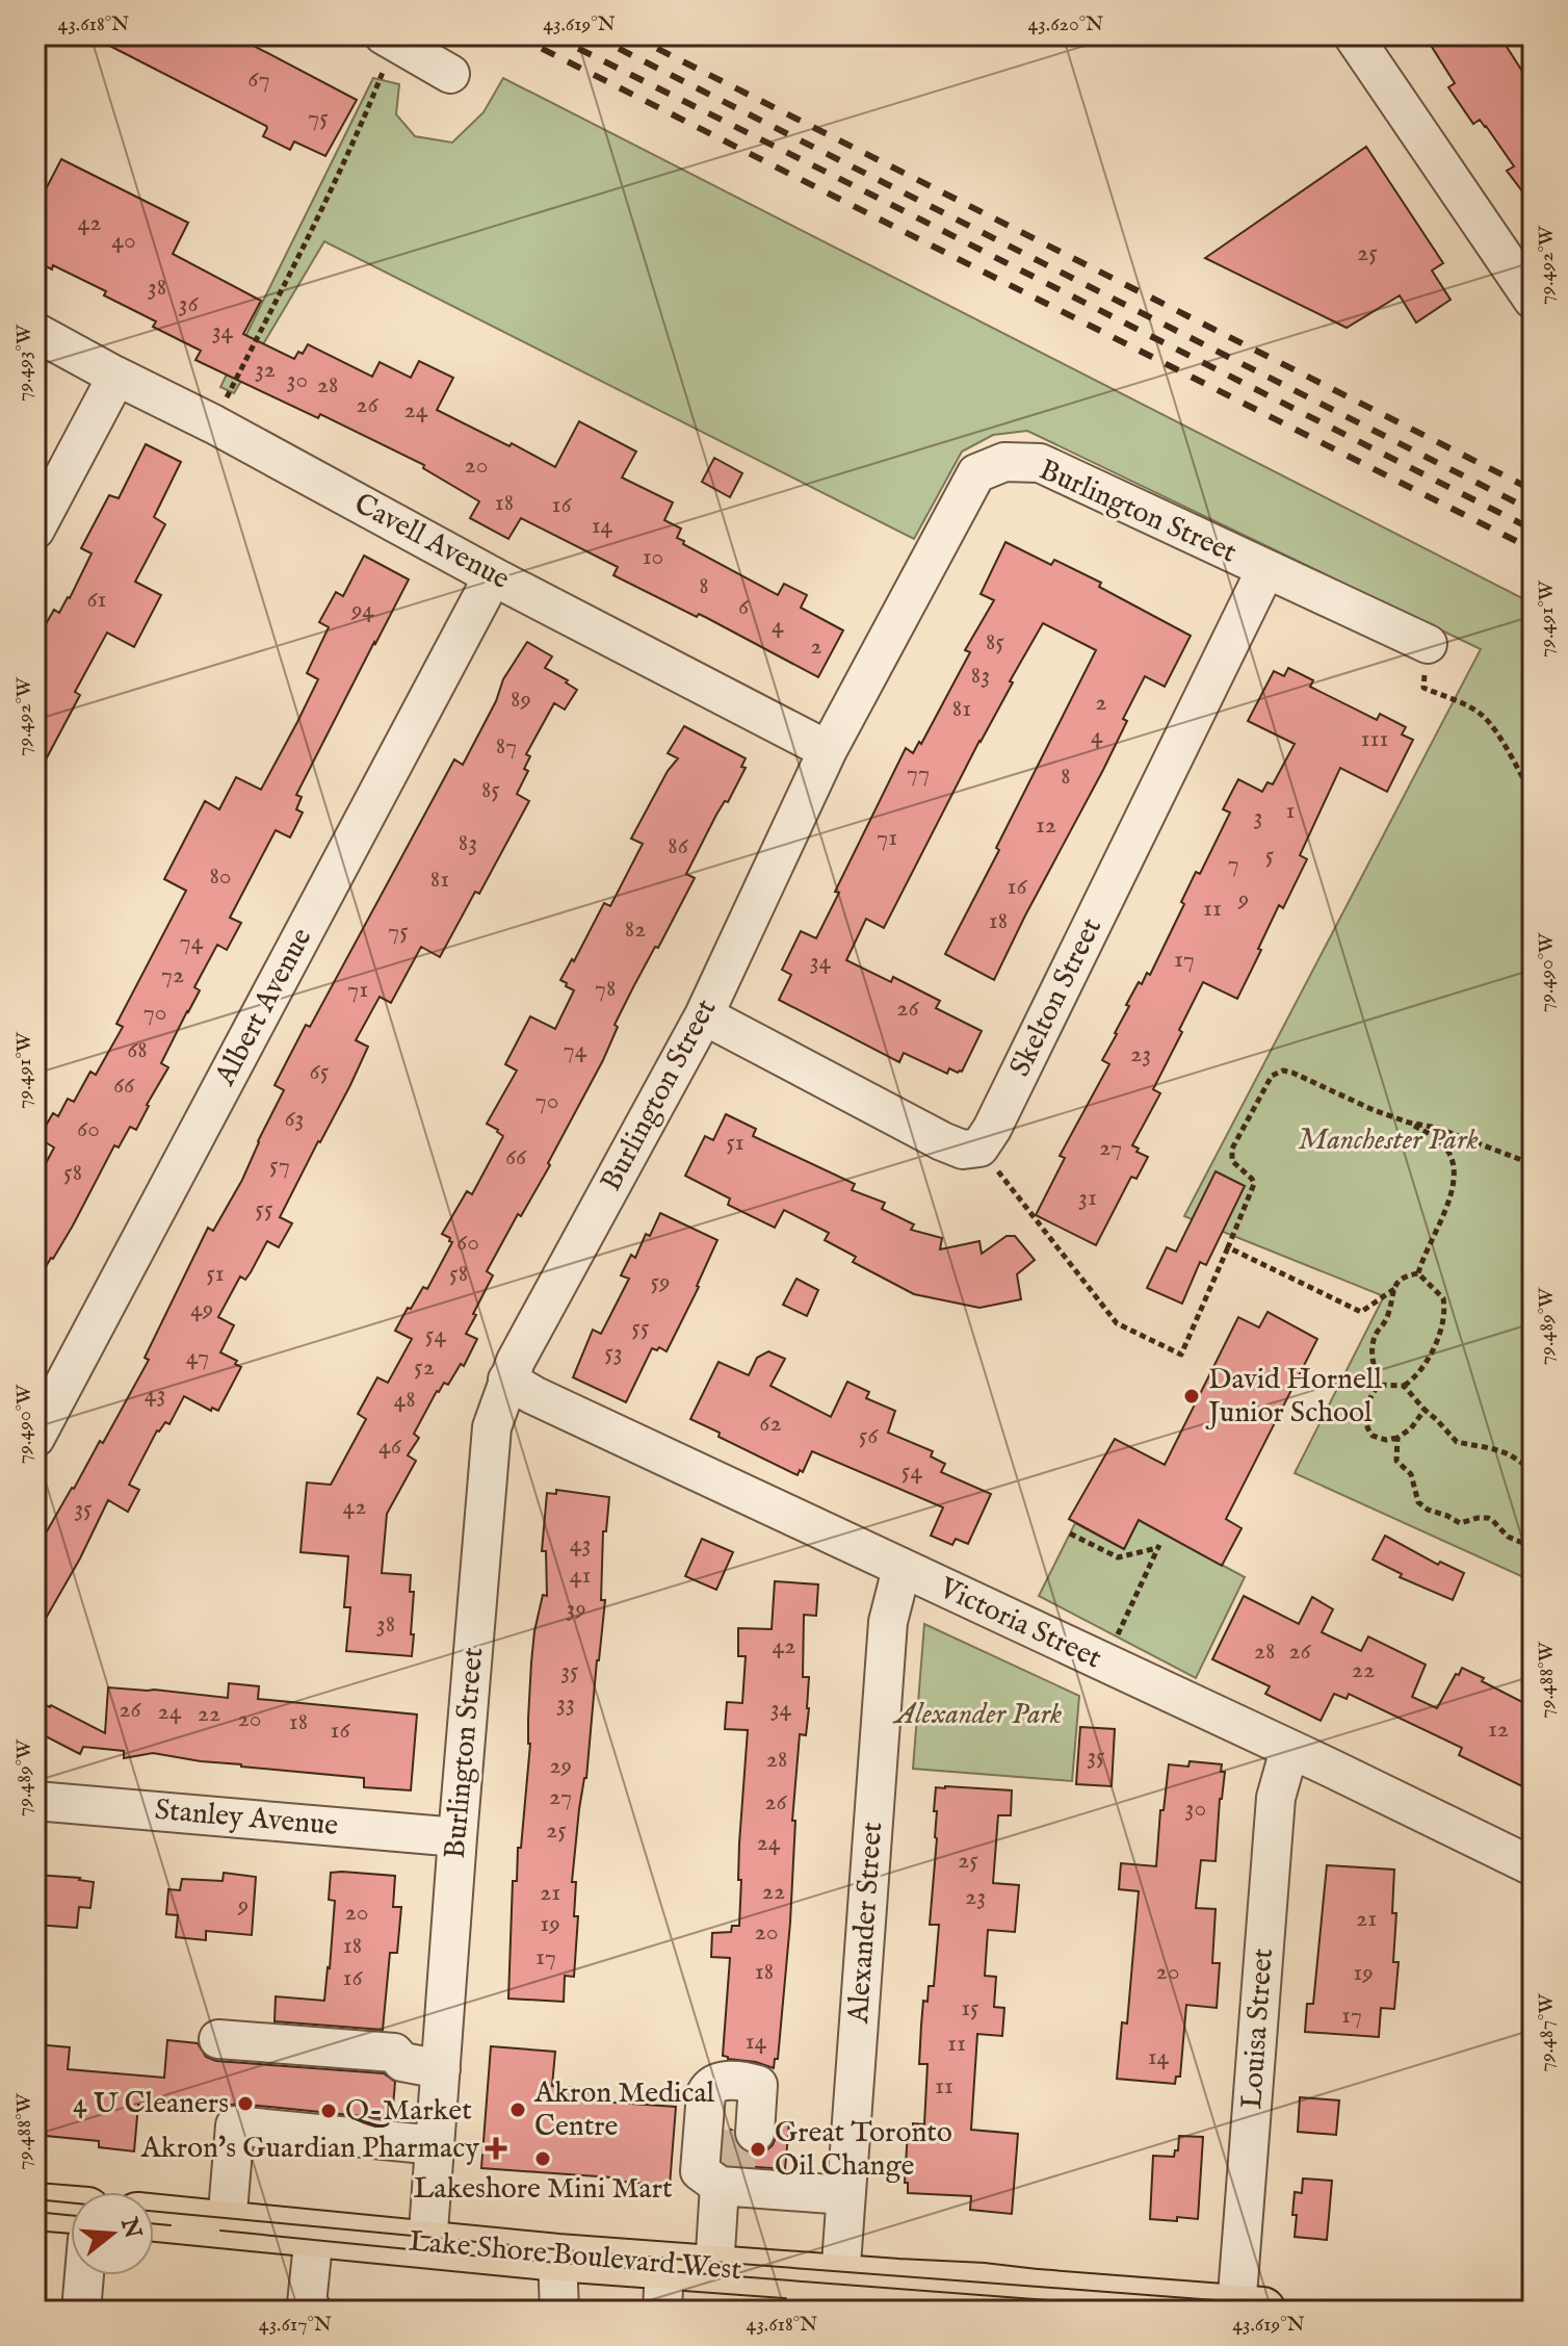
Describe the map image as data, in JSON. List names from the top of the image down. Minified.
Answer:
{"streets":{"main road":["Lake Shore Boulevard West"],"street":["Burlington Street","Cavell Avenue","Skelton Street","Albert Avenue","Victoria Street","Stanley Avenue","Alexander Street","Louisa Street"]},"crossings":[["Burlington Street","Cavell Avenue"],["Burlington Street","Skelton Street"],["Burlington Street","Victoria Street"],["Burlington Street","Stanley Avenue"],["Burlington Street","Lake Shore Boulevard West"],["Cavell Avenue","Albert Avenue"],["Victoria Street","Alexander Street"],["Victoria Street","Louisa Street"],["Alexander Street","Lake Shore Boulevard West"],["Louisa Street","Lake Shore Boulevard West"]],"parks":["Manchester Park","Alexander Park"],"places":{"other":["David Hornell Junior School","4 U Cleaners","Akron Medical Centre","Q-Market","Great Toronto Oil Change","Lakeshore Mini Mart"],"health":["Akron's Guardian Pharmacy"]},"house_numbers":["67","75","42","40","25","38","36","34","32","30","28","26","24","20","18","16","14","10","8","61","6","94","4","85","2","83","89","2","81","4","111","87","77","8","85","1","3","12","71","83","86","5","7","80","81","16","9","11","18","82","75","74","17","34","72","78","71","26","70","68","74","23","65","66","70","63","60","51","27","66","57","58","31","55","60","51","58","59","49","55","54","53","47","52","43","48","62","56","46","54","42","35","43","41","39","38","42","28","26","22","35","33","34","26","24","22","20","18","12","16","35","28","29","27","26","30","25","24","25","22","21","23","9","20","21","19","20","18","17","18","20","19","16","15","17","14","11","14","11"],"north":"right","coordinates":["43.618°N","43.619°N","43.620°N","79.492°W","79.493°W","79.491°W","79.490°W","79.489°W","79.488°W","79.487°W","43.617°N"]}
